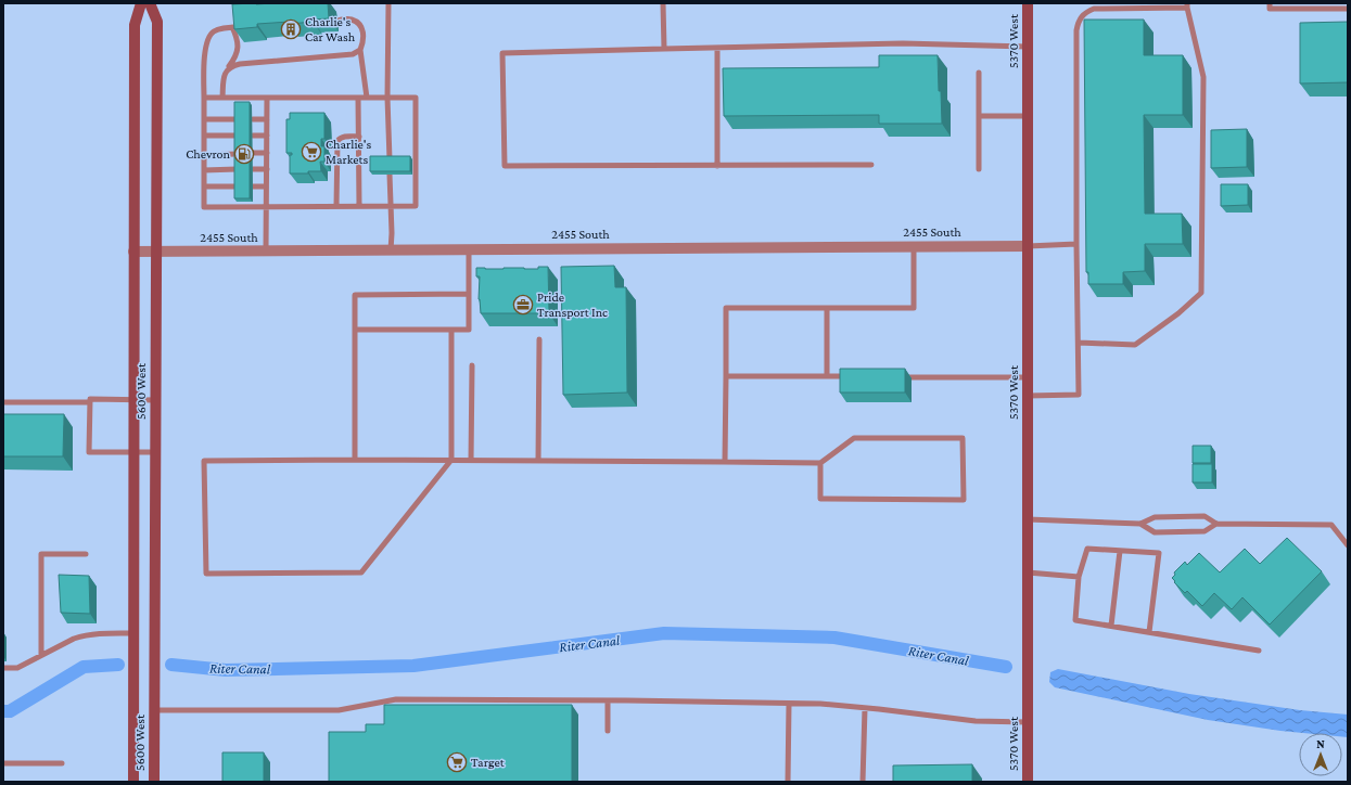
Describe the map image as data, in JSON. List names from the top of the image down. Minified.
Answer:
{"streets":{"main road":["5370 West","5600 West"],"street":["2455 South"]},"crossings":[["5370 West","2455 South"],["2455 South","5600 West"]],"water":["Riter Canal"],"places":{"building":["Charlie's Car Wash"],"supermarket":["Charlie's Markets","Target"],"fuel station":["Chevron"],"office":["Pride Transport Inc"]},"north":"top"}
